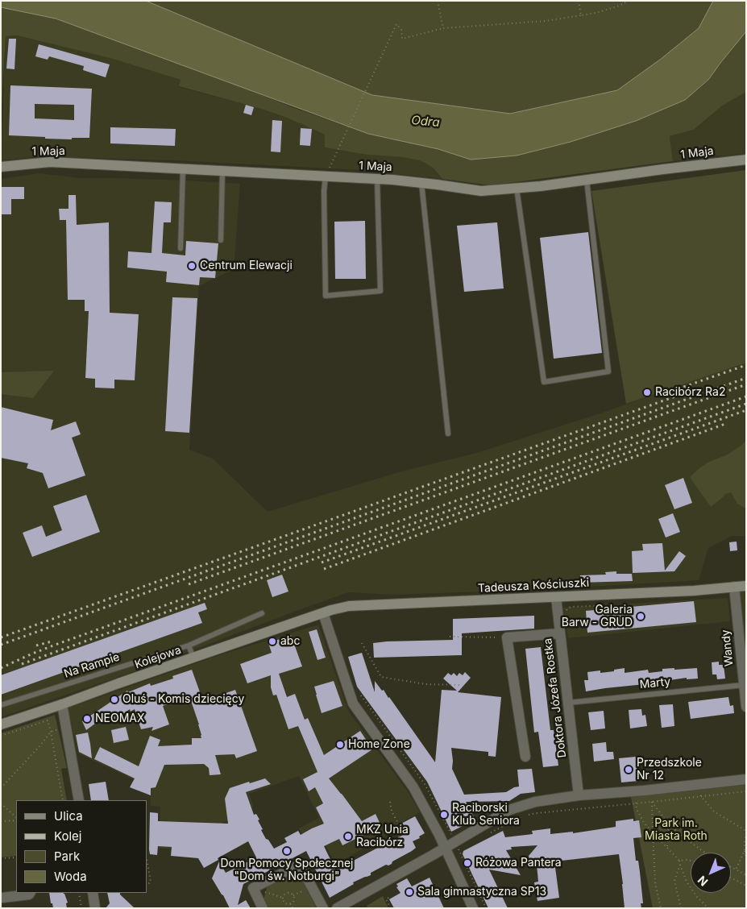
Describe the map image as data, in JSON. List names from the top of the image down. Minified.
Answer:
{"streets":{"main road":["1 Maja","Tadeusza Kościuszki","Kolejowa"],"street":["Wandy","Doktora Józefa Rostka"],"lane":["Na Rampie","Marty"]},"crossings":[["Tadeusza Kościuszki","Wandy"],["Tadeusza Kościuszki","Kolejowa"],["Tadeusza Kościuszki","Doktora Józefa Rostka"],["Wandy","Marty"],["Marty","Doktora Józefa Rostka"]],"water":["Odra"],"parks":["Park im. Miasta Roth"],"places":["Centrum Elewacji","Racibórz Ra2","Galeria Barw - GRUD","abc","Oluś - Komis dziecięcy","NEOMAX","Home Zone","Przedszkole Nr 12","Raciborski Klub Seniora","MKZ Unia Racibórz","Dom Pomocy Społecznej \"Dom św. Notburgi\"","Różowa Pantera","Sala gimnastyczna SP13"],"legend":["Ulica","Kolej","Park","Woda"],"north":"bottom left"}
